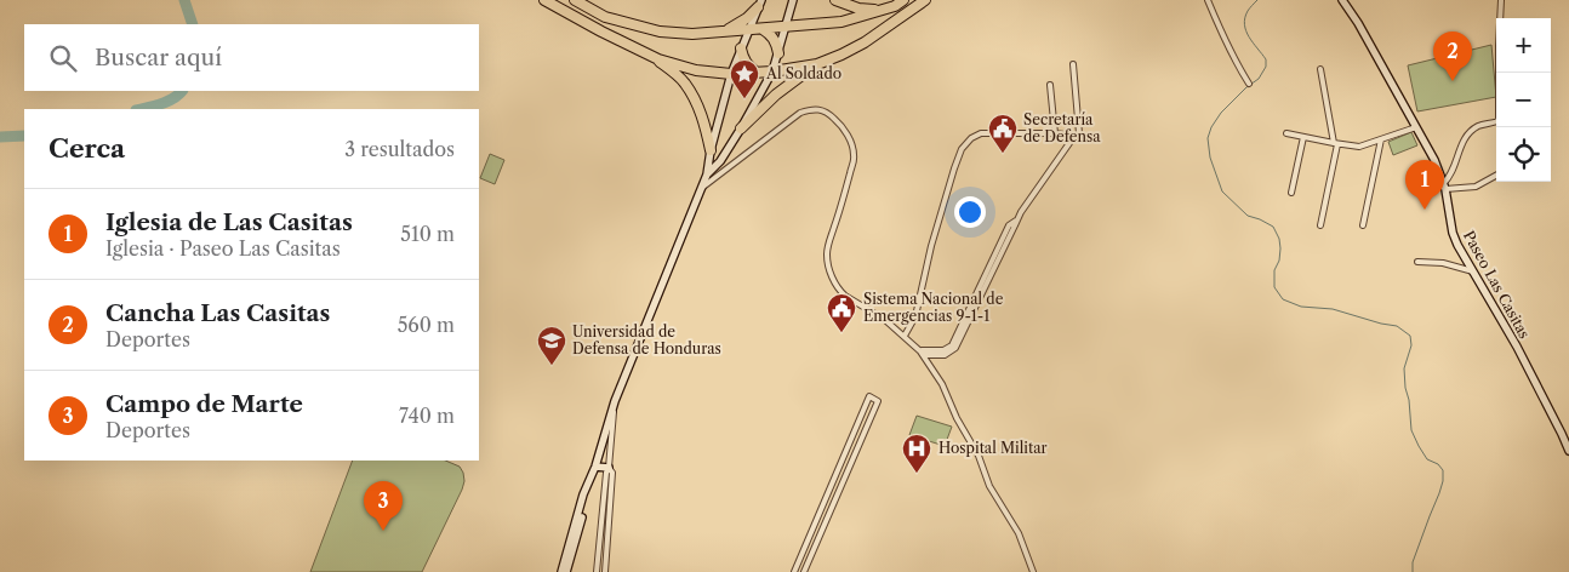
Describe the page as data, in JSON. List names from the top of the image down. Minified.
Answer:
{"streets":{"main road":["Paseo Las Casitas"]},"places":{"place":["Al Soldado"],"public building":["Secretaría de Defensa","Sistema Nacional de Emergencias 9-1-1"],"school or university":["Universidad de Defensa de Honduras"],"hospital":["Hospital Militar"]},"page":{"map_buttons":["+","−"],"search":"Buscar aquí","pins":["2","1","3"],"heading":["Cerca","3 resultados"],"list":[{"mark":"1","name":"Iglesia de Las Casitas","note":"Iglesia · Paseo Las Casitas","value":"510 m"},{"mark":"2","name":"Cancha Las Casitas","note":"Deportes","value":"560 m"},{"mark":"3","name":"Campo de Marte","note":"Deportes","value":"740 m"}]}}
